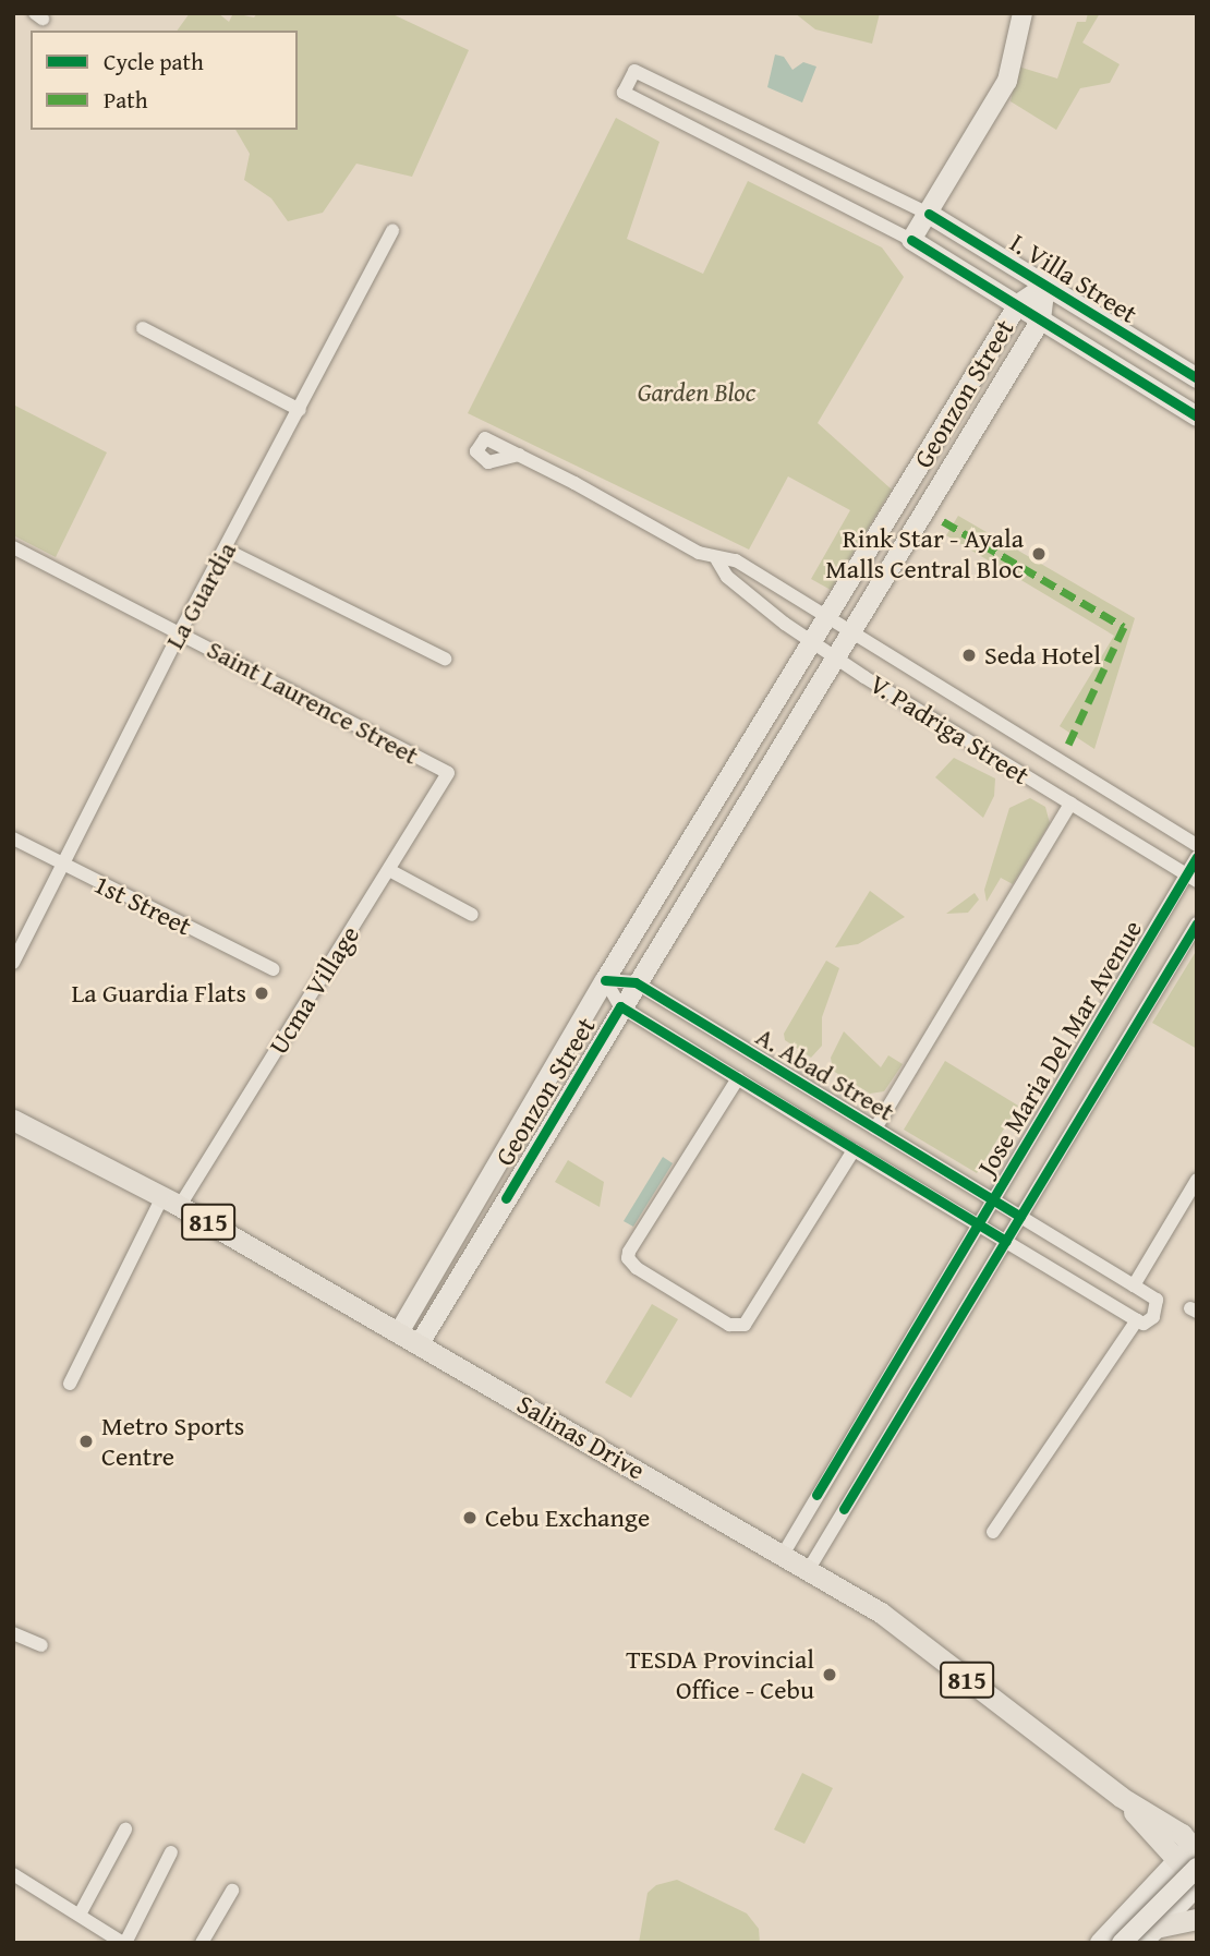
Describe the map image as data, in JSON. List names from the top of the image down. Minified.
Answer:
{"streets":{"main road":["815","Salinas Drive"],"street":["I. Villa Street","Geonzon Street","La Guardia","Saint Laurence Street","V. Padriga Street","1st Street","Ucma Village","Jose Maria Del Mar Avenue","A. Abad Street"]},"crossings":[["I. Villa Street","Geonzon Street"],["Geonzon Street","V. Padriga Street"],["Geonzon Street","A. Abad Street"],["Geonzon Street","Salinas Drive"],["La Guardia","Saint Laurence Street"],["La Guardia","1st Street"],["Saint Laurence Street","Ucma Village"],["V. Padriga Street","Jose Maria Del Mar Avenue"],["Ucma Village","Salinas Drive"],["Jose Maria Del Mar Avenue","A. Abad Street"],["Jose Maria Del Mar Avenue","Salinas Drive"],["815","Salinas Drive"]],"parks":["Garden Bloc"],"places":["Rink Star - Ayala Malls Central Bloc","Seda Hotel","La Guardia Flats","Metro Sports Centre","Cebu Exchange","TESDA Provincial Office - Cebu"],"legend":["Cycle path","Path"]}
